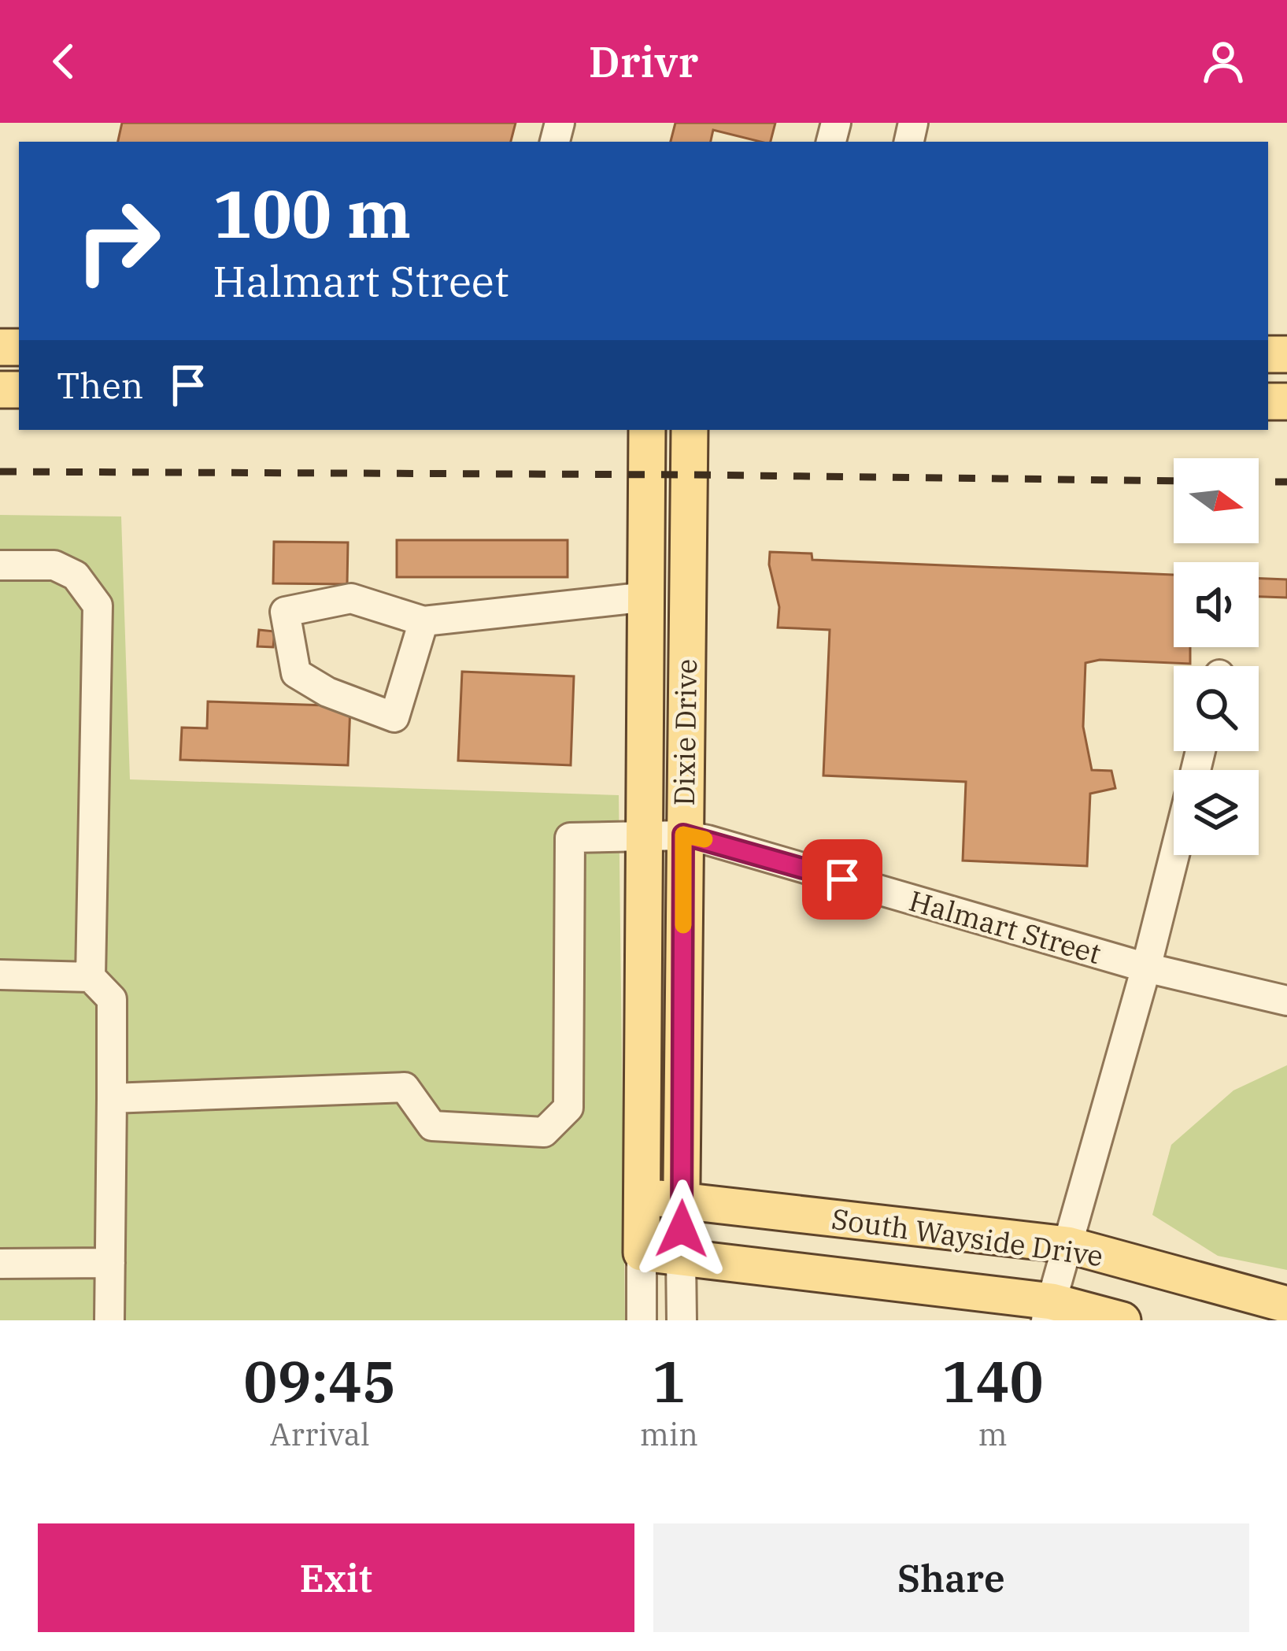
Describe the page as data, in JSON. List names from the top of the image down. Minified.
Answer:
{"streets":{"main road":["Dixie Drive","South Wayside Drive"],"street":["Halmart Street"]},"crossings":[["Dixie Drive","Halmart Street"],["Dixie Drive","South Wayside Drive"]],"north":"right","page":{"header":"Drivr","turn":["100 m","Halmart Street"],"then":"Then","eta":["09:45","Arrival","1","min","140","m"],"buttons":["Exit","Share"]}}
